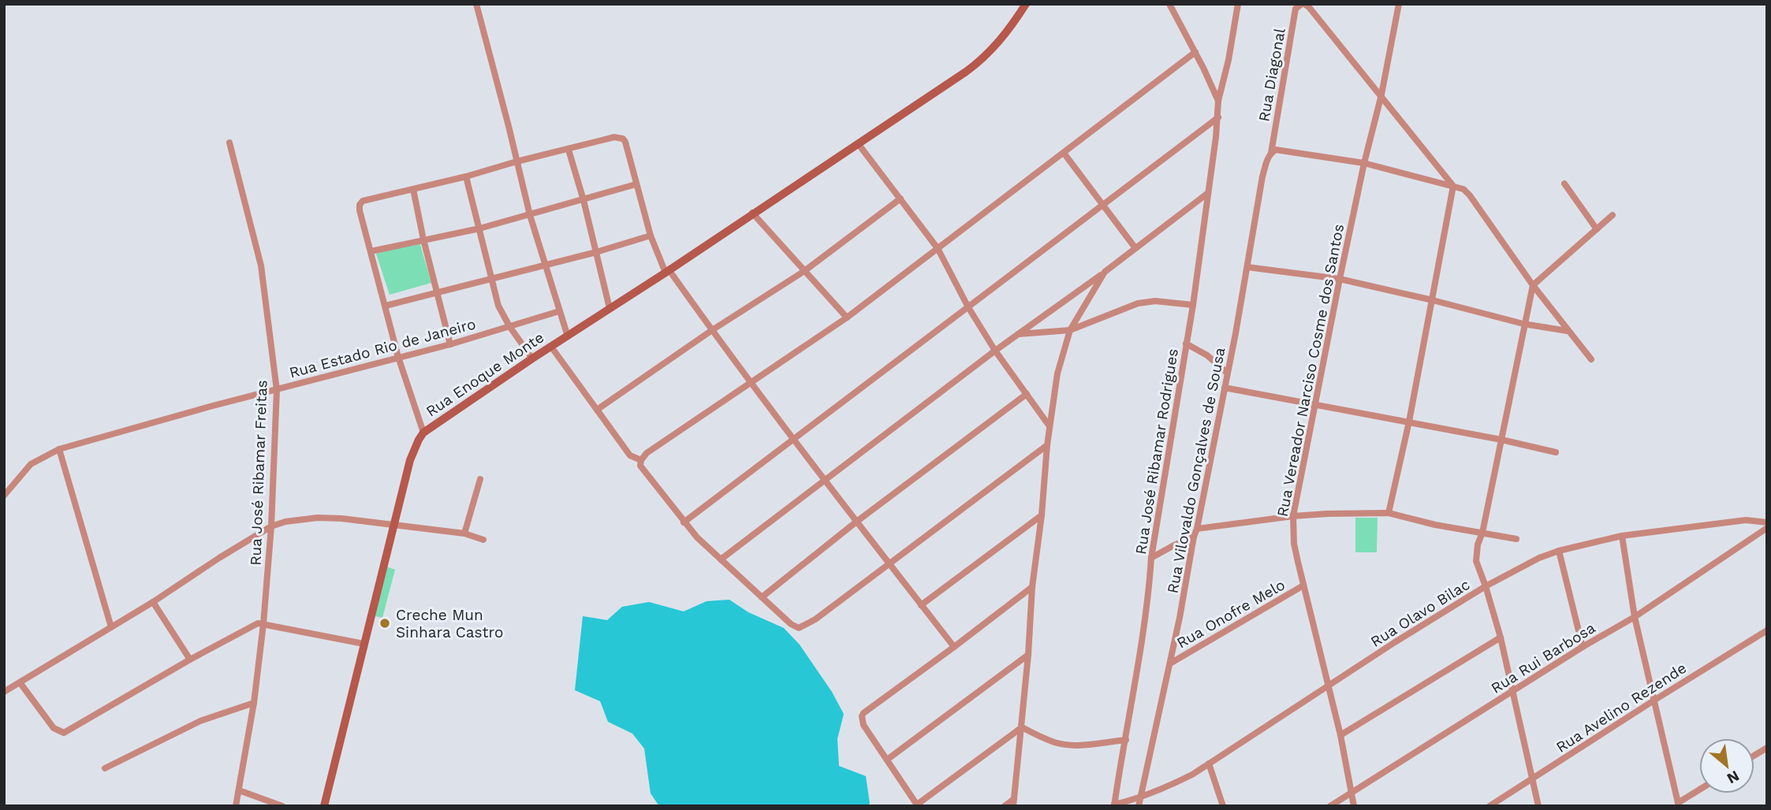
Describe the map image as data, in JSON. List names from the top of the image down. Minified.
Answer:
{"streets":{"main road":["Rua Enoque Monte"],"street":["Rua Diagonal","Rua Estado Rio de Janeiro","Rua Vereador Narciso Cosme dos Santos","Rua José Ribamar Rodrigues","Rua Vilovaldo Gonçalves de Sousa","Rua José Ribamar Freitas","Rua Olavo Bilac","Rua Onofre Melo","Rua Rui Barbosa","Rua Avelino Rezende"]},"crossings":[["Rua Diagonal","Rua Vereador Narciso Cosme dos Santos"],["Rua Diagonal","Rua Vilovaldo Gonçalves de Sousa"],["Rua Estado Rio de Janeiro","Rua José Ribamar Freitas"],["Rua Vereador Narciso Cosme dos Santos","Rua Olavo Bilac"],["Rua Vereador Narciso Cosme dos Santos","Rua Onofre Melo"],["Rua Vereador Narciso Cosme dos Santos","Rua Rui Barbosa"],["Rua José Ribamar Rodrigues","Rua Olavo Bilac"],["Rua Vilovaldo Gonçalves de Sousa","Rua Olavo Bilac"],["Rua Vilovaldo Gonçalves de Sousa","Rua Onofre Melo"]],"places":["Creche Mun Sinhara Castro"],"north":"bottom right"}
